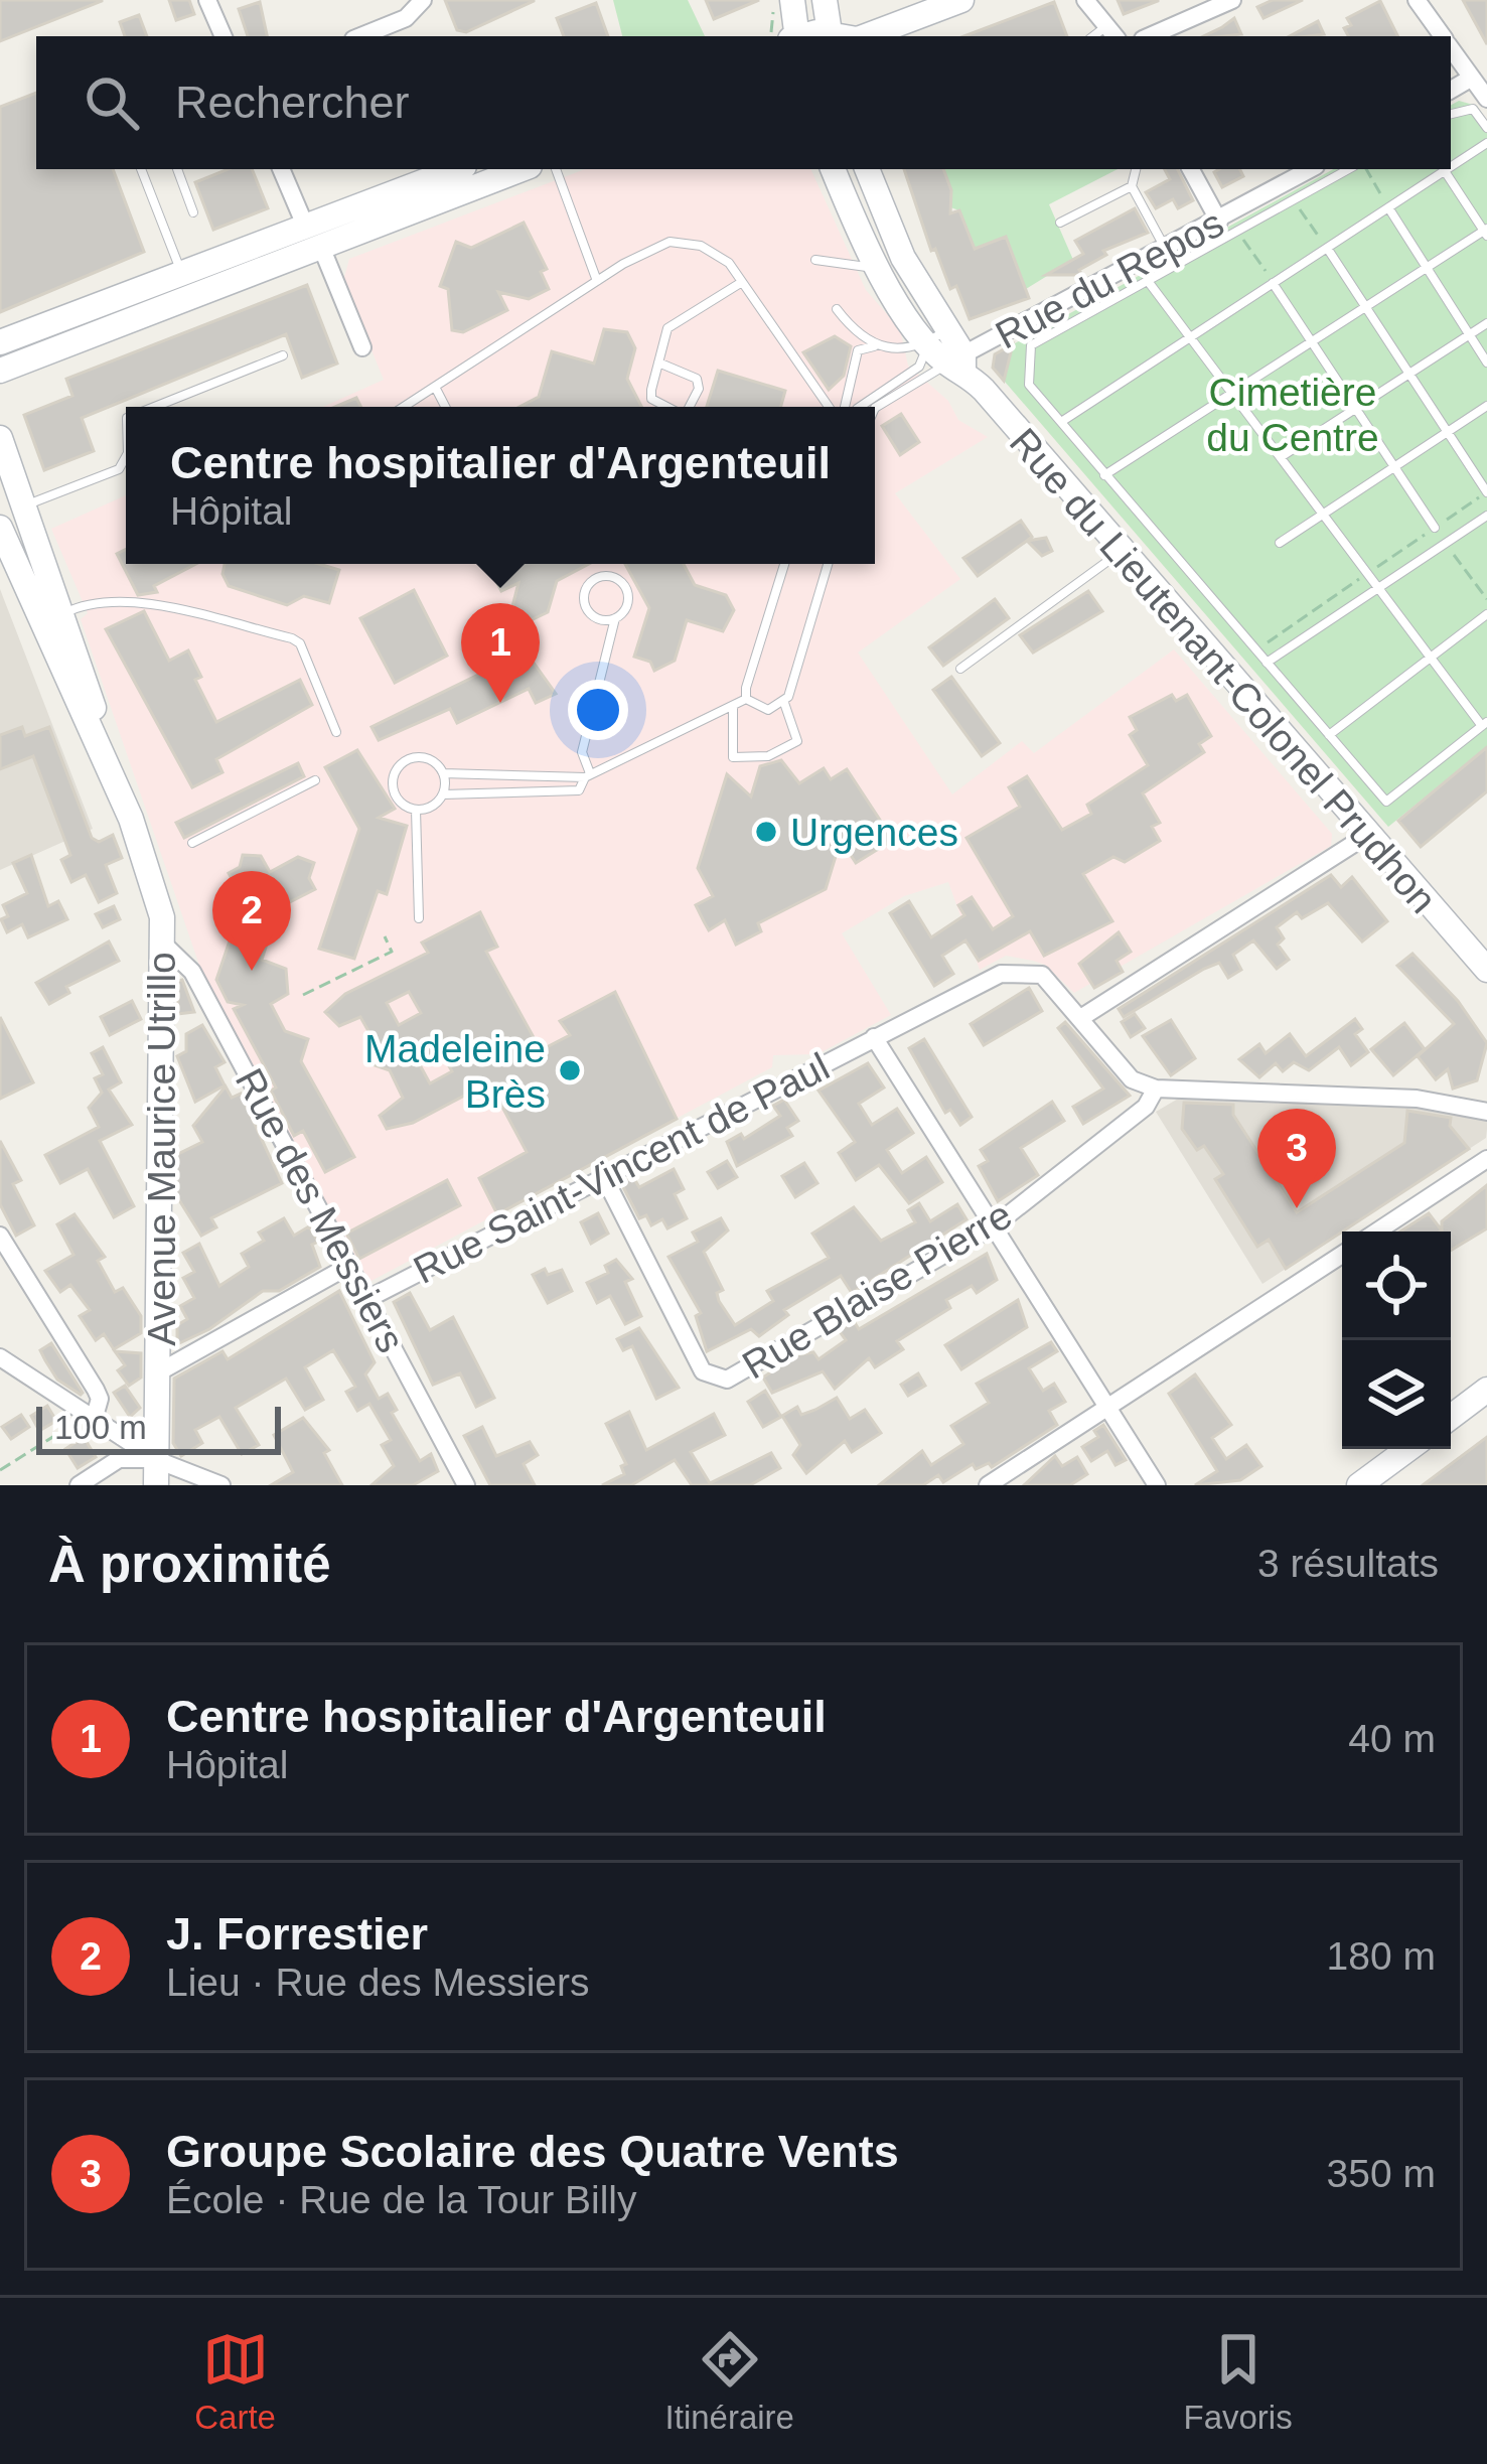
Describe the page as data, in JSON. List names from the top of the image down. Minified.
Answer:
{"streets":{"street":["Rue du Repos","Rue du Lieutenant-Colonel Prudhon","Avenue Maurice Utrillo","Rue Saint-Vincent de Paul","Rue des Messiers","Rue Blaise Pierre"]},"crossings":[["Rue du Repos","Rue du Lieutenant-Colonel Prudhon"],["Avenue Maurice Utrillo","Rue des Messiers"],["Rue Saint-Vincent de Paul","Rue des Messiers"],["Rue Saint-Vincent de Paul","Rue Blaise Pierre"]],"parks":["Cimetière du Centre"],"places":["Urgences","Madeleine Brès"],"scale_bar":"100 m","page":{"search":"Rechercher","popup":["Centre hospitalier d'Argenteuil","Hôpital"],"pins":["1","2","3"],"scale":"100 m","heading":["À proximité","3 résultats"],"list":[{"mark":"1","name":"Centre hospitalier d'Argenteuil","note":"Hôpital","value":"40 m"},{"mark":"2","name":"J. Forrestier","note":"Lieu · Rue des Messiers","value":"180 m"},{"mark":"3","name":"Groupe Scolaire des Quatre Vents","note":"École · Rue de la Tour Billy","value":"350 m"}],"nav":["Carte","Itinéraire","Favoris"]}}
